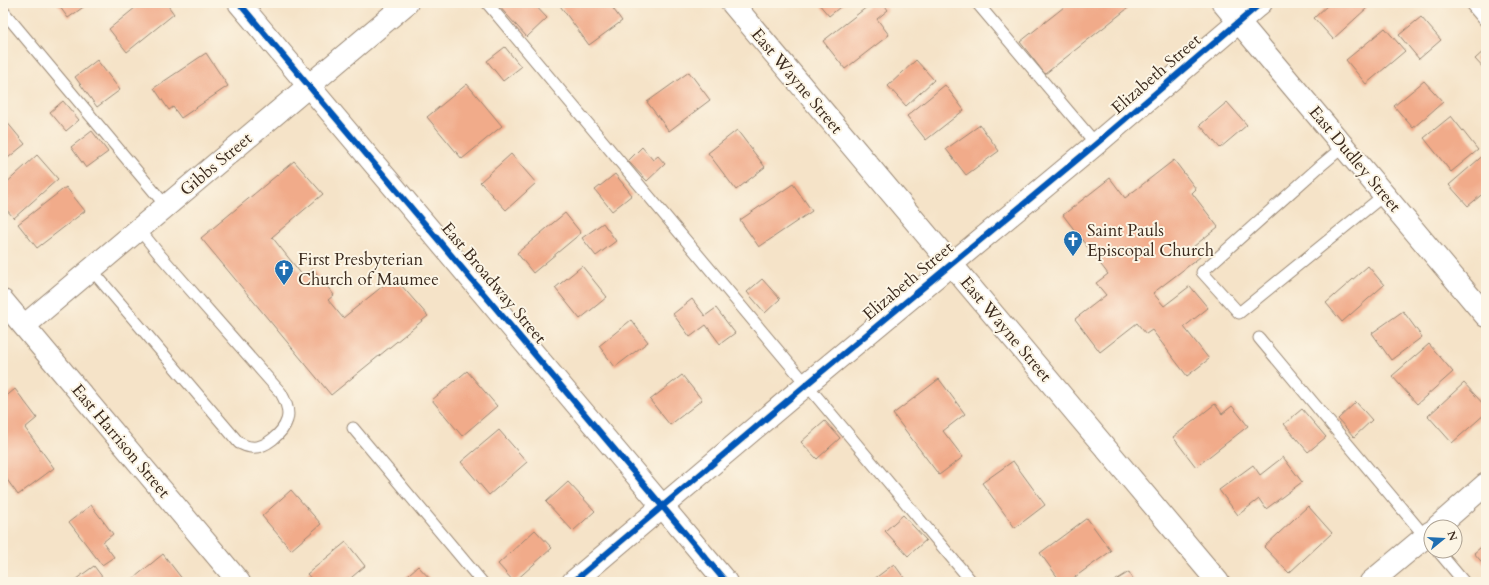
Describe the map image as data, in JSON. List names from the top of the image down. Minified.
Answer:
{"streets":{"street":["Elizabeth Street","East Wayne Street","East Dudley Street","Gibbs Street","East Broadway Street","East Harrison Street"]},"crossings":[["Elizabeth Street","East Wayne Street"],["Elizabeth Street","East Dudley Street"],["Elizabeth Street","East Broadway Street"],["Gibbs Street","East Broadway Street"],["Gibbs Street","East Harrison Street"]],"places":{"church":["Saint Pauls Episcopal Church","First Presbyterian Church of Maumee"]},"north":"right"}
